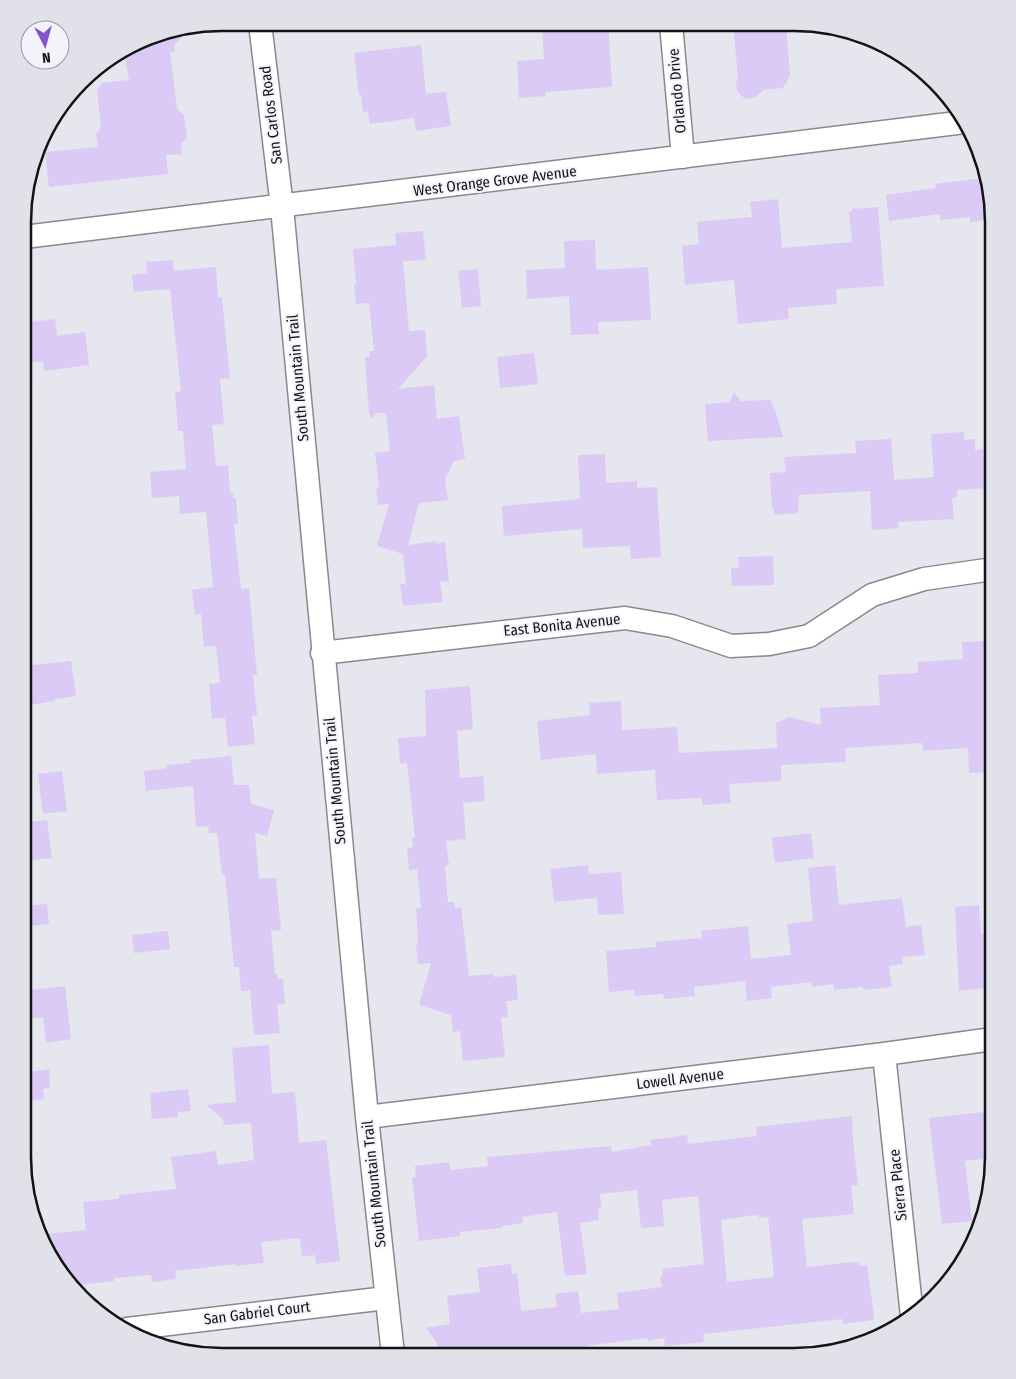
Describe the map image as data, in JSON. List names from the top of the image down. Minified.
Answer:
{"streets":{"street":["Orlando Drive","San Carlos Road","West Orange Grove Avenue","South Mountain Trail","East Bonita Avenue","Lowell Avenue","Sierra Place","San Gabriel Court"]},"crossings":[["Orlando Drive","West Orange Grove Avenue"],["San Carlos Road","West Orange Grove Avenue"],["San Carlos Road","South Mountain Trail"],["West Orange Grove Avenue","South Mountain Trail"],["South Mountain Trail","East Bonita Avenue"],["South Mountain Trail","Lowell Avenue"],["South Mountain Trail","San Gabriel Court"],["Lowell Avenue","Sierra Place"]],"north":"bottom"}
